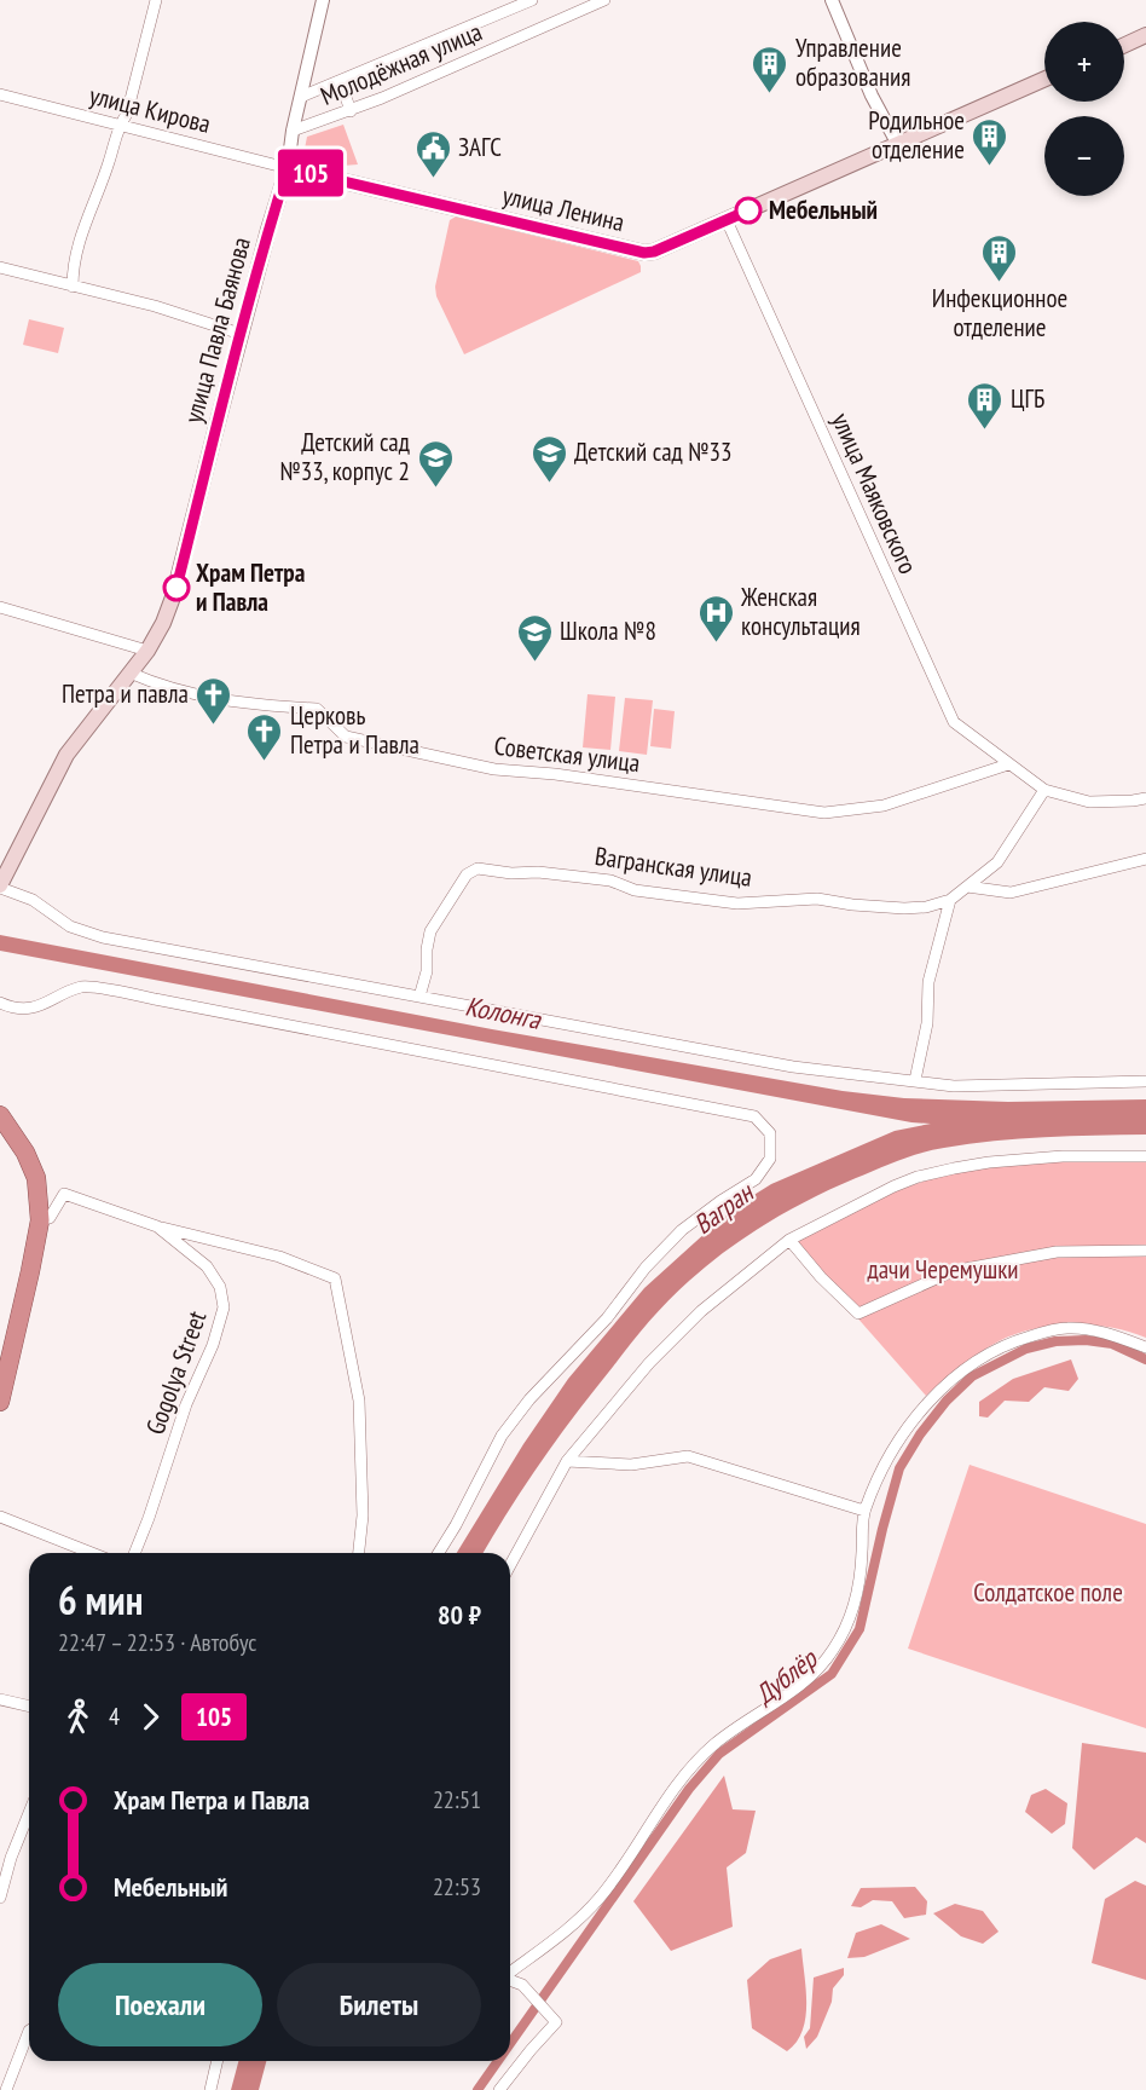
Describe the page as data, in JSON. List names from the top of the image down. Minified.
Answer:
{"streets":{"main road":["улица Ленина","улица Павла Баянова"],"street":["Молодёжная улица","улица Кирова","улица Маяковского","Советская улица","Вагранская улица","Gogolya Street"]},"crossings":[["Молодёжная улица","улица Павла Баянова"],["улица Кирова","улица Ленина"],["улица Кирова","улица Павла Баянова"],["улица Ленина","улица Павла Баянова"],["улица Ленина","улица Маяковского"],["улица Павла Баянова","Советская улица"],["улица Маяковского","Советская улица"]],"water":["Колонга","Вагран","Дублёр"],"parks":["дачи Черемушки","Солдатское поле"],"places":{"building":["Управление образования","Родильное отделение","Инфекционное отделение","ЦГБ"],"public building":["ЗАГС"],"other":["Мебельный","Храм Петра и Павла"],"school or university":["Детский сад №33","Детский сад №33, корпус 2","Школа №8"],"hospital":["Женская консультация"],"church":["Петра и павла","Церковь Петра и Павла"]},"lines":["bus line 105"],"page":{"on_map":"105","map_buttons":["+","−"],"heading":["6 мин","22:47 – 22:53 · Автобус","80 ₽"],"legs":["4","105"],"list":[{"name":"Храм Петра и Павла","value":"22:51"},{"name":"Мебельный","value":"22:53"}],"buttons":["Поехали","Билеты"]}}
